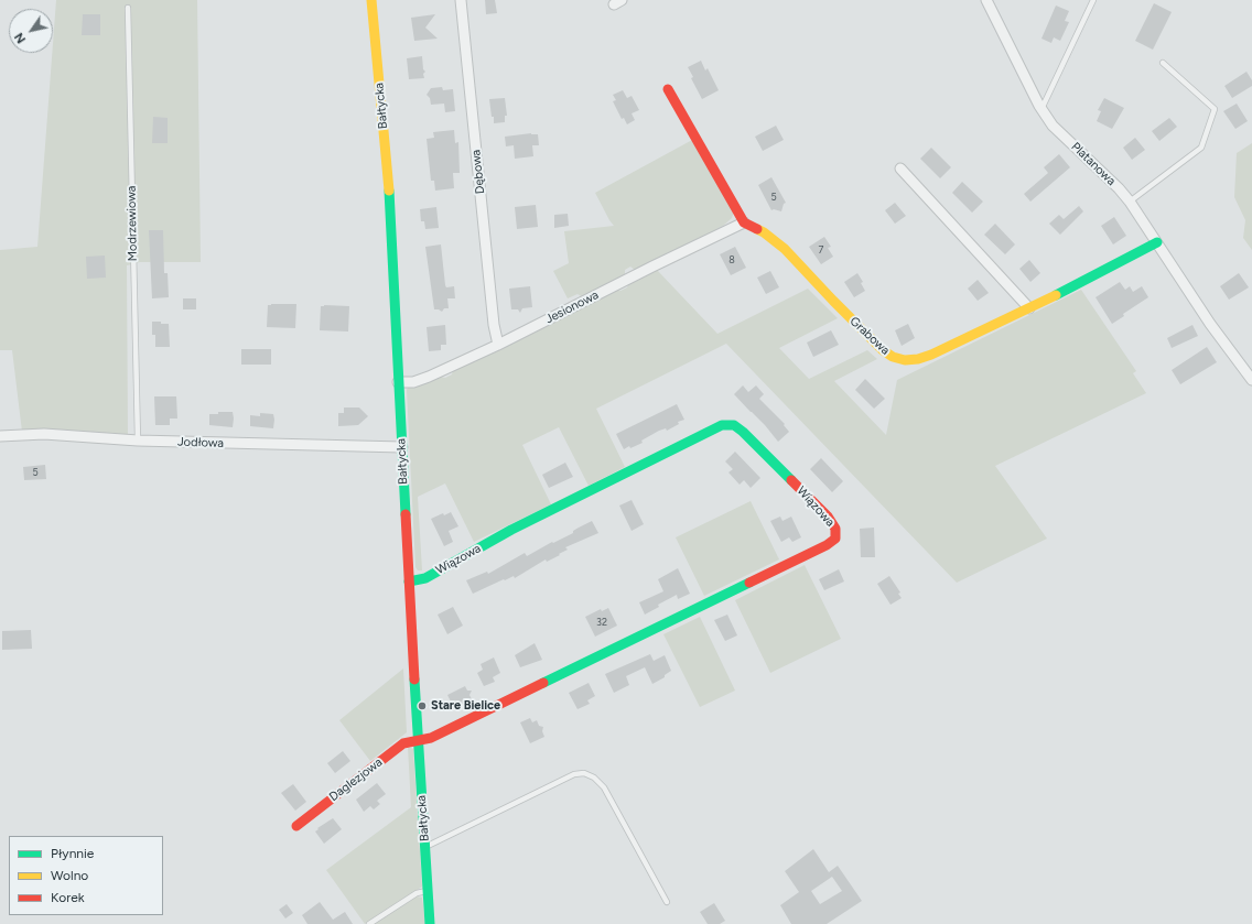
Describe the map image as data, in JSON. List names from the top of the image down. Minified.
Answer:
{"streets":{"street":["Bałtycka","Platanowa","Dębowa","Jesionowa","Grabowa","Jodłowa","Wiązowa","Daglezjowa"],"lane":["Modrzewiowa"]},"crossings":[["Bałtycka","Jesionowa"],["Bałtycka","Jodłowa"],["Bałtycka","Wiązowa"],["Bałtycka","Daglezjowa"],["Platanowa","Grabowa"],["Dębowa","Jesionowa"],["Modrzewiowa","Jodłowa"],["Jesionowa","Grabowa"],["Wiązowa","Daglezjowa"]],"places":["Stare Bielice"],"house_numbers":["5","7","8","5","32"],"legend":["Płynnie","Wolno","Korek"],"north":"bottom left"}
